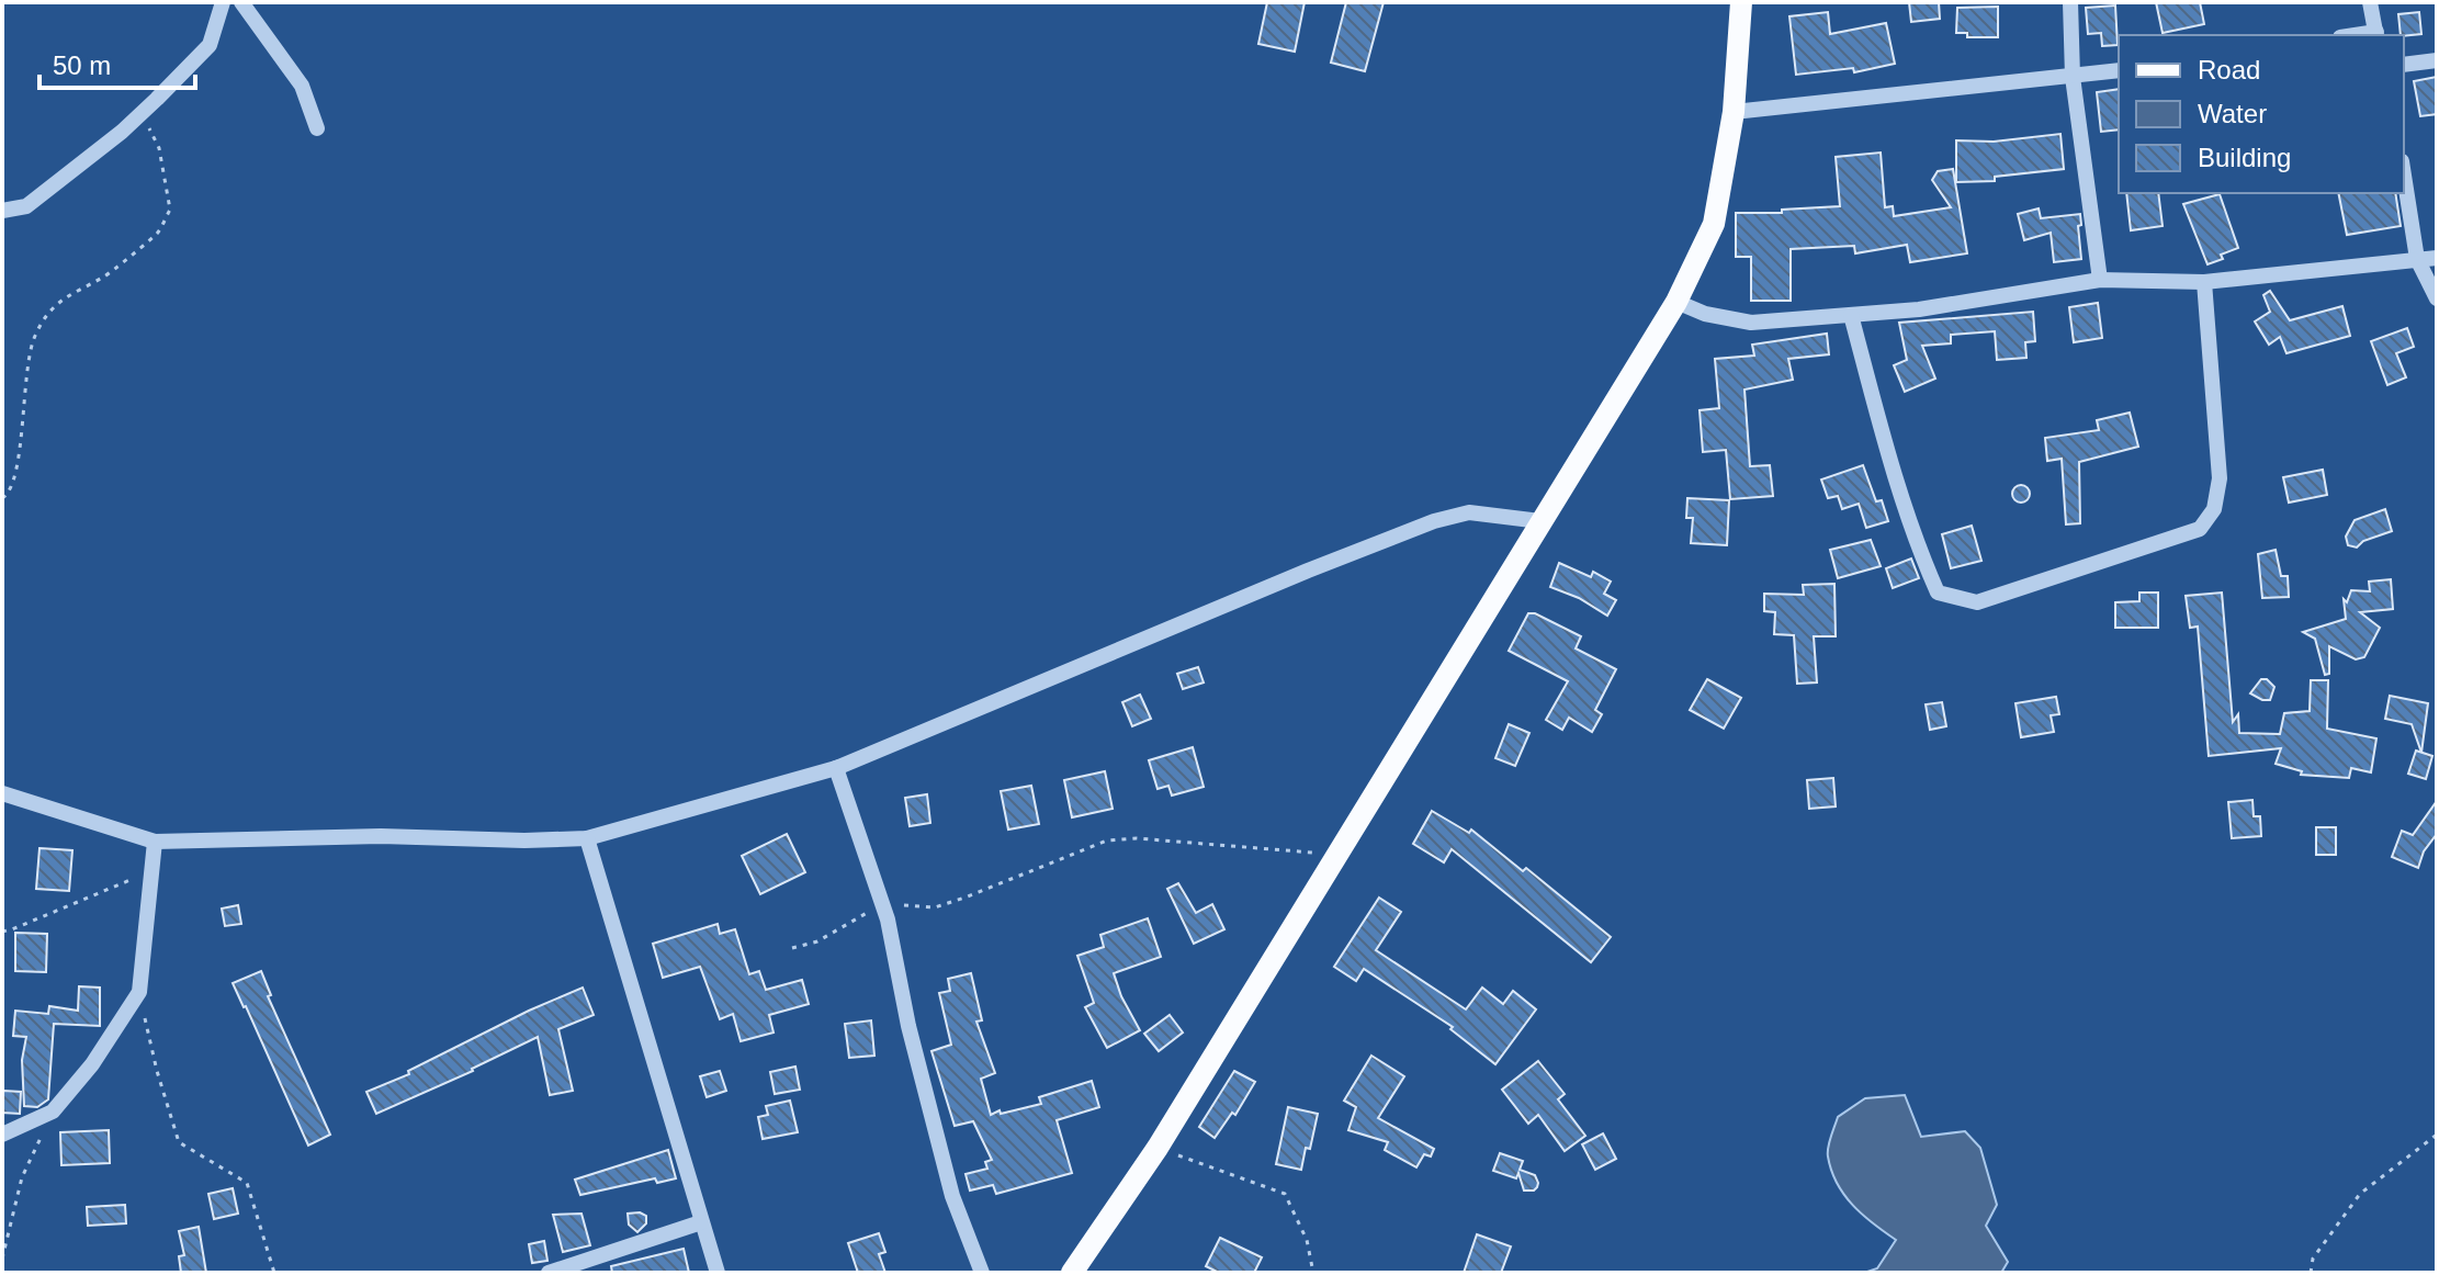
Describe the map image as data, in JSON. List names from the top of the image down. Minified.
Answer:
{"legend":["Road","Water","Building"],"scale_bar":"50 m"}
